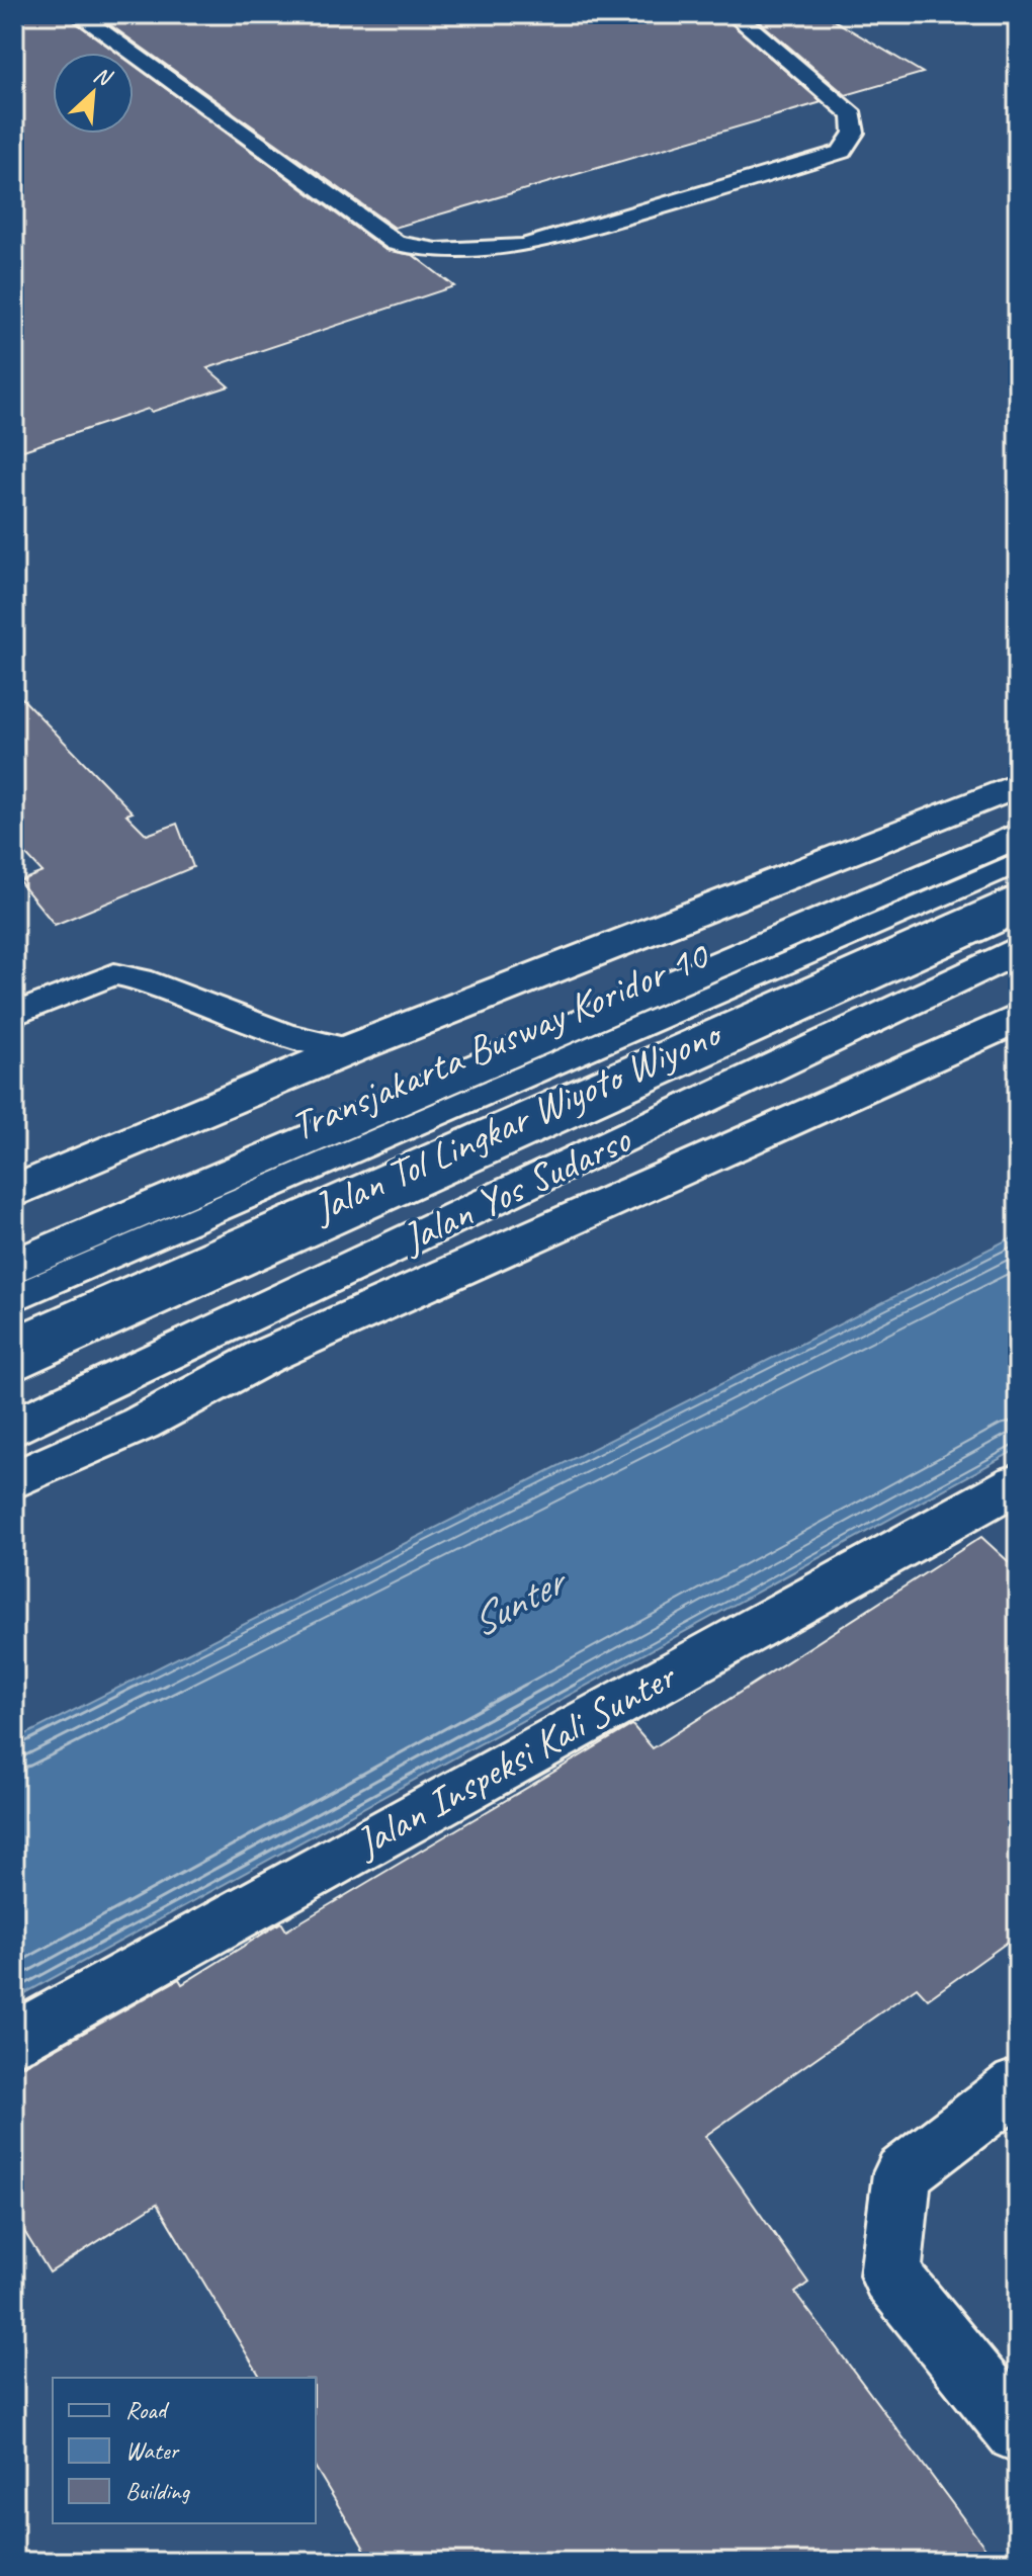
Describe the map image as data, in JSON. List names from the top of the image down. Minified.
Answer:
{"streets":{"main road":["Jalan Tol Lingkar Wiyoto Wiyono","Jalan Yos Sudarso","Jalan Inspeksi Kali Sunter"],"lane":["Transjakarta Busway Koridor 10"]},"water":["Sunter"],"legend":["Road","Water","Building"],"north":"top right"}
